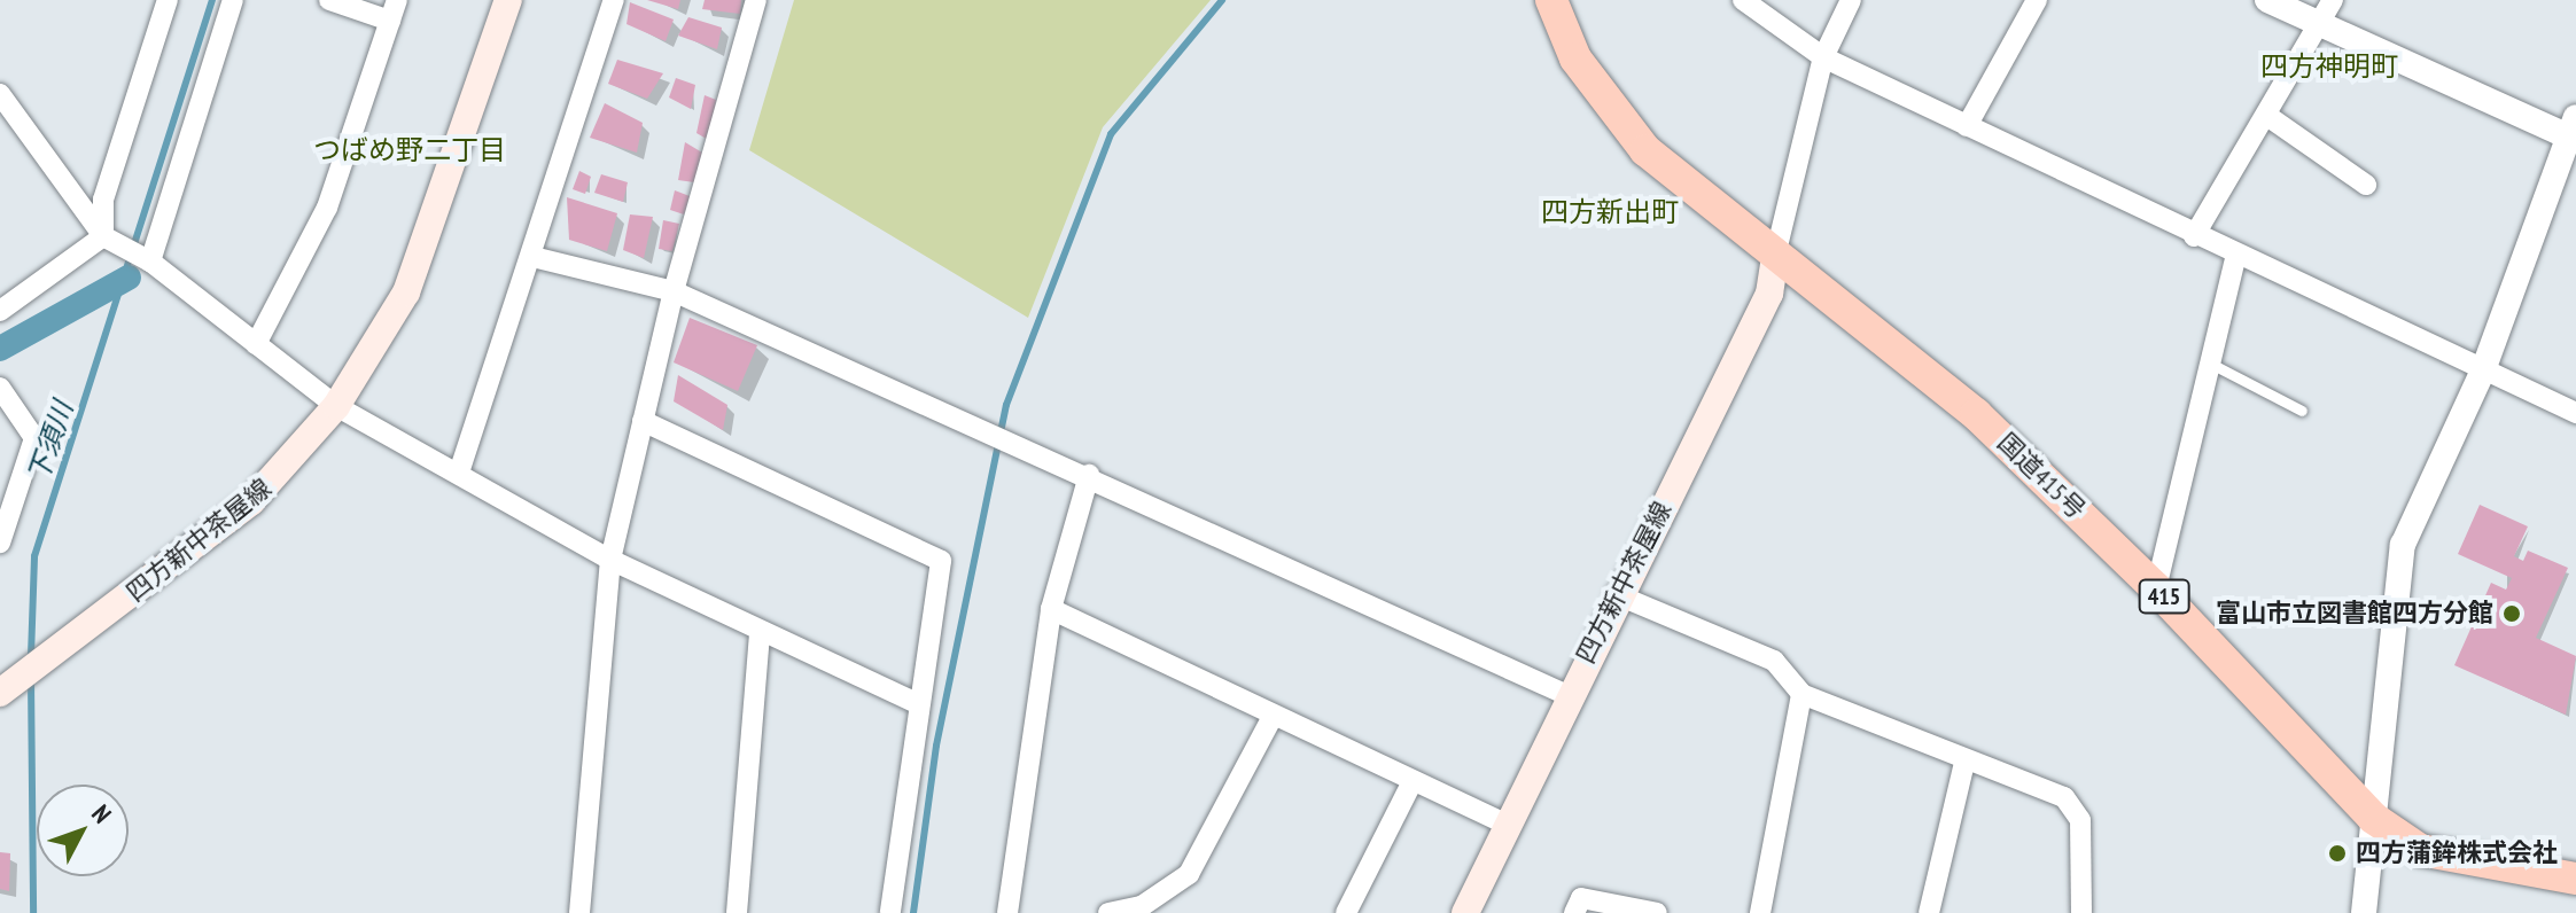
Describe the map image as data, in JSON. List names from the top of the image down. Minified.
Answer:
{"streets":{"highway":["国道415号","415"],"main road":["四方新中茶屋線"]},"crossings":[["国道415号","四方新中茶屋線"]],"districts":["四方神明町","つばめ野二丁目","四方新出町"],"water":["下須川"],"places":["富山市立図書館四方分館","四方蒲鉾株式会社"],"north":"top right"}
